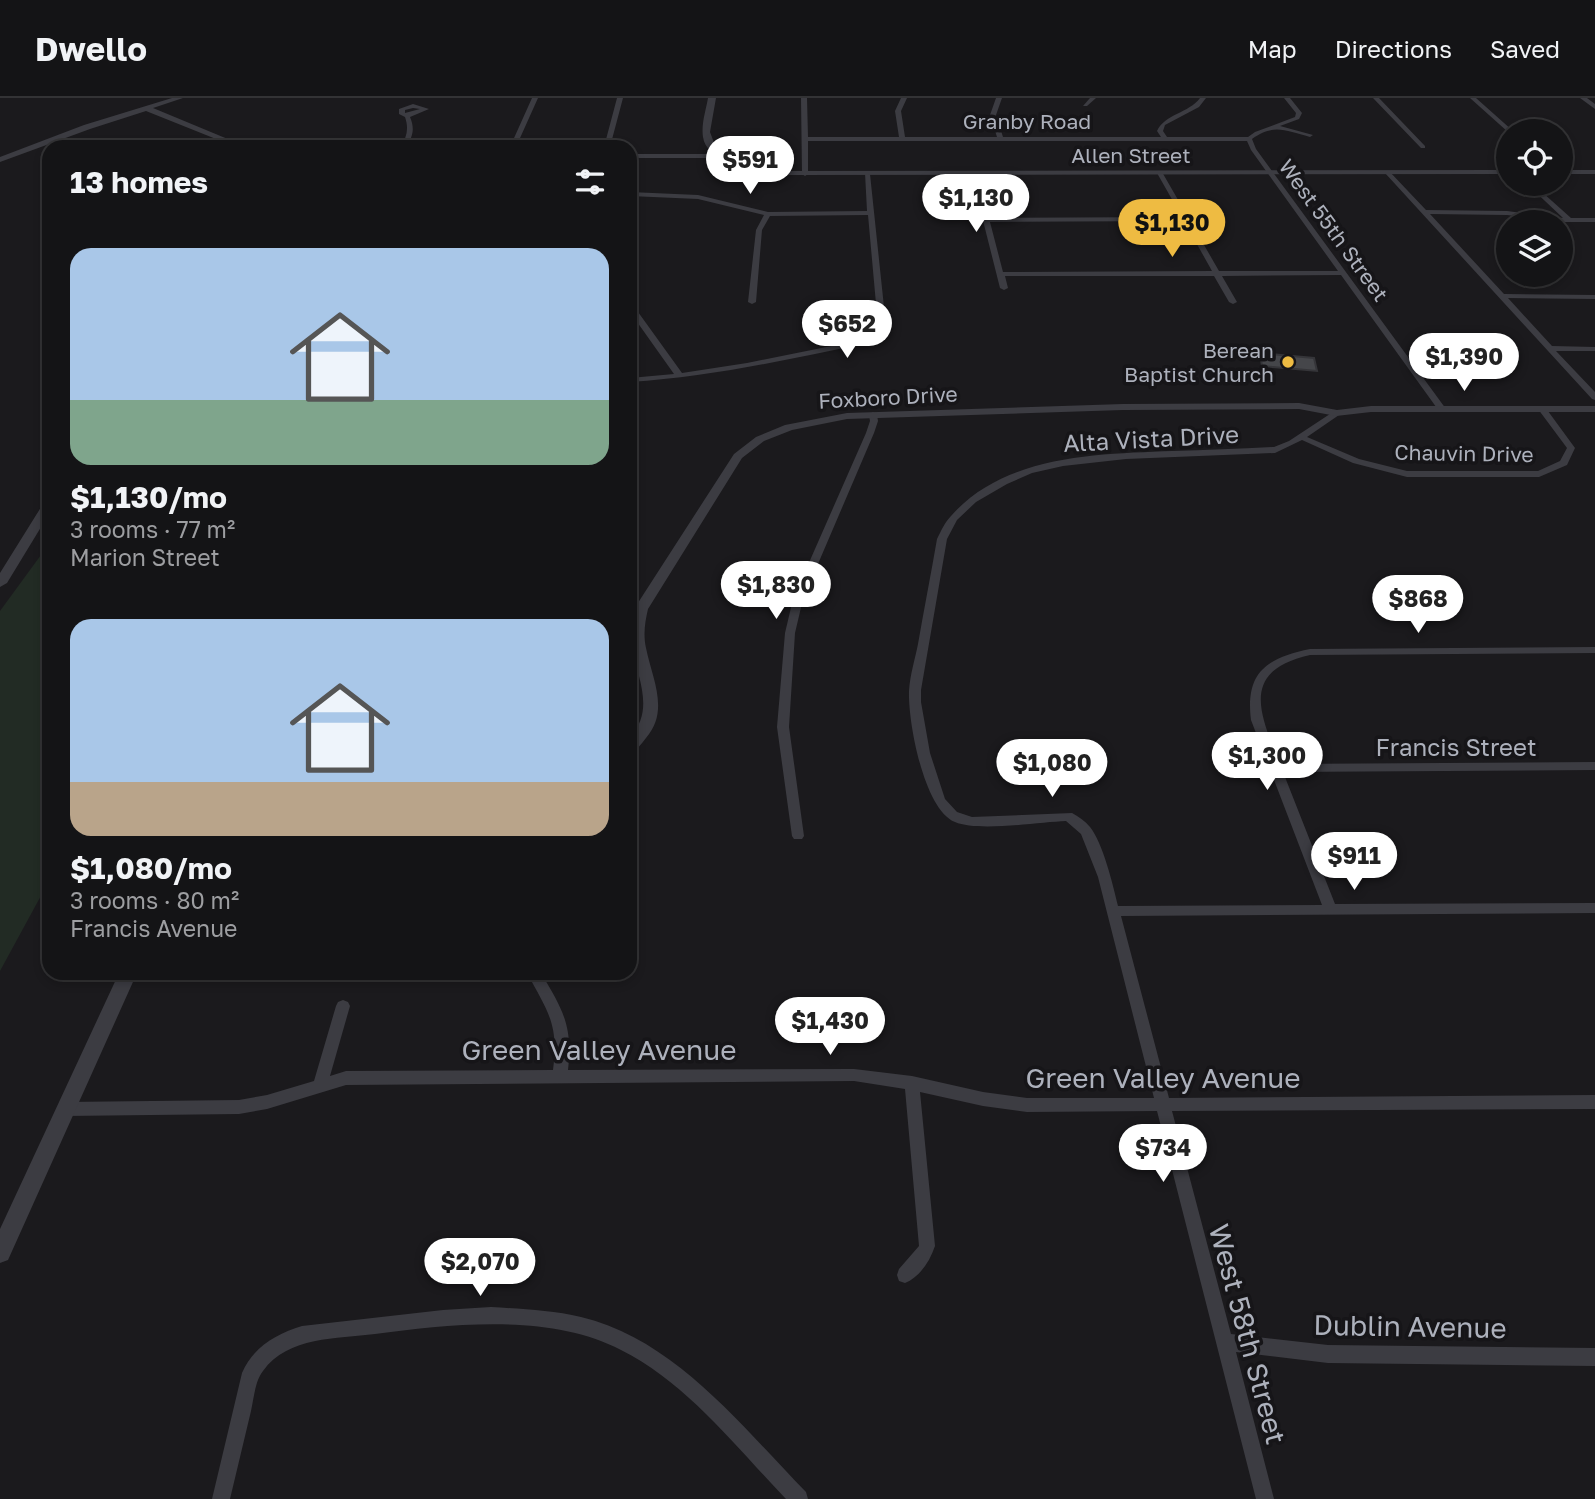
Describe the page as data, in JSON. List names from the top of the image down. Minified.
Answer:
{"streets":{"street":["Granby Road","Allen Street","West 55th Street","Foxboro Drive","Alta Vista Drive","Chauvin Drive","Francis Street","Green Valley Avenue","Dublin Avenue","West 58th Street"]},"crossings":[["Granby Road","West 55th Street"],["Allen Street","West 55th Street"],["West 55th Street","Foxboro Drive"],["Foxboro Drive","Alta Vista Drive"],["Foxboro Drive","Chauvin Drive"],["Alta Vista Drive","Chauvin Drive"],["Alta Vista Drive","West 58th Street"],["Green Valley Avenue","West 58th Street"],["Dublin Avenue","West 58th Street"]],"places":["Berean Baptist Church"],"page":{"header":"Dwello","nav":["Map","Directions","Saved"],"price":["$591","$1,130","$1,130","$652","$1,390","$1,830","$868","$1,300","$1,080","$911","$1,430","$734","$2,070"],"heading":"13 homes","list":[{"name":"$1,130/mo","note":"3 rooms · 77 m² · Marion Street"},{"name":"$1,080/mo","note":"3 rooms · 80 m² · Francis Avenue"}]}}
